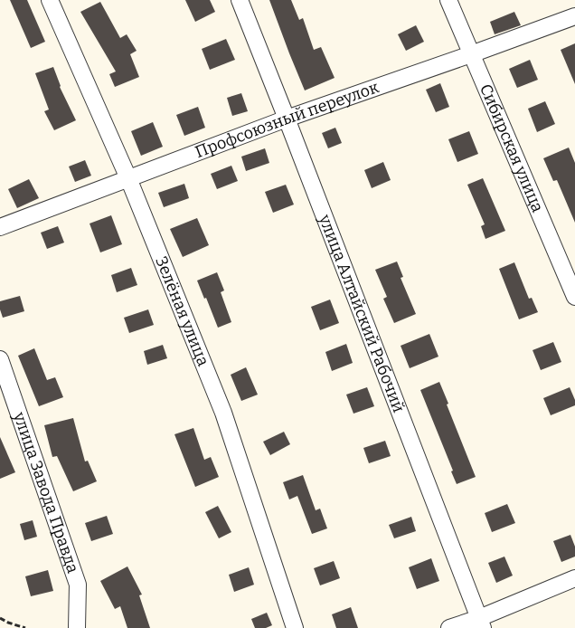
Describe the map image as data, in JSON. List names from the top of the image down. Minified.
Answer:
{"streets":{"street":["Профсоюзный переулок","Сибирская улица","Зелёная улица","улица Алтайский Рабочий","улица Завода Правда"]},"crossings":[["Профсоюзный переулок","Сибирская улица"],["Профсоюзный переулок","Зелёная улица"],["Профсоюзный переулок","улица Алтайский Рабочий"]]}
